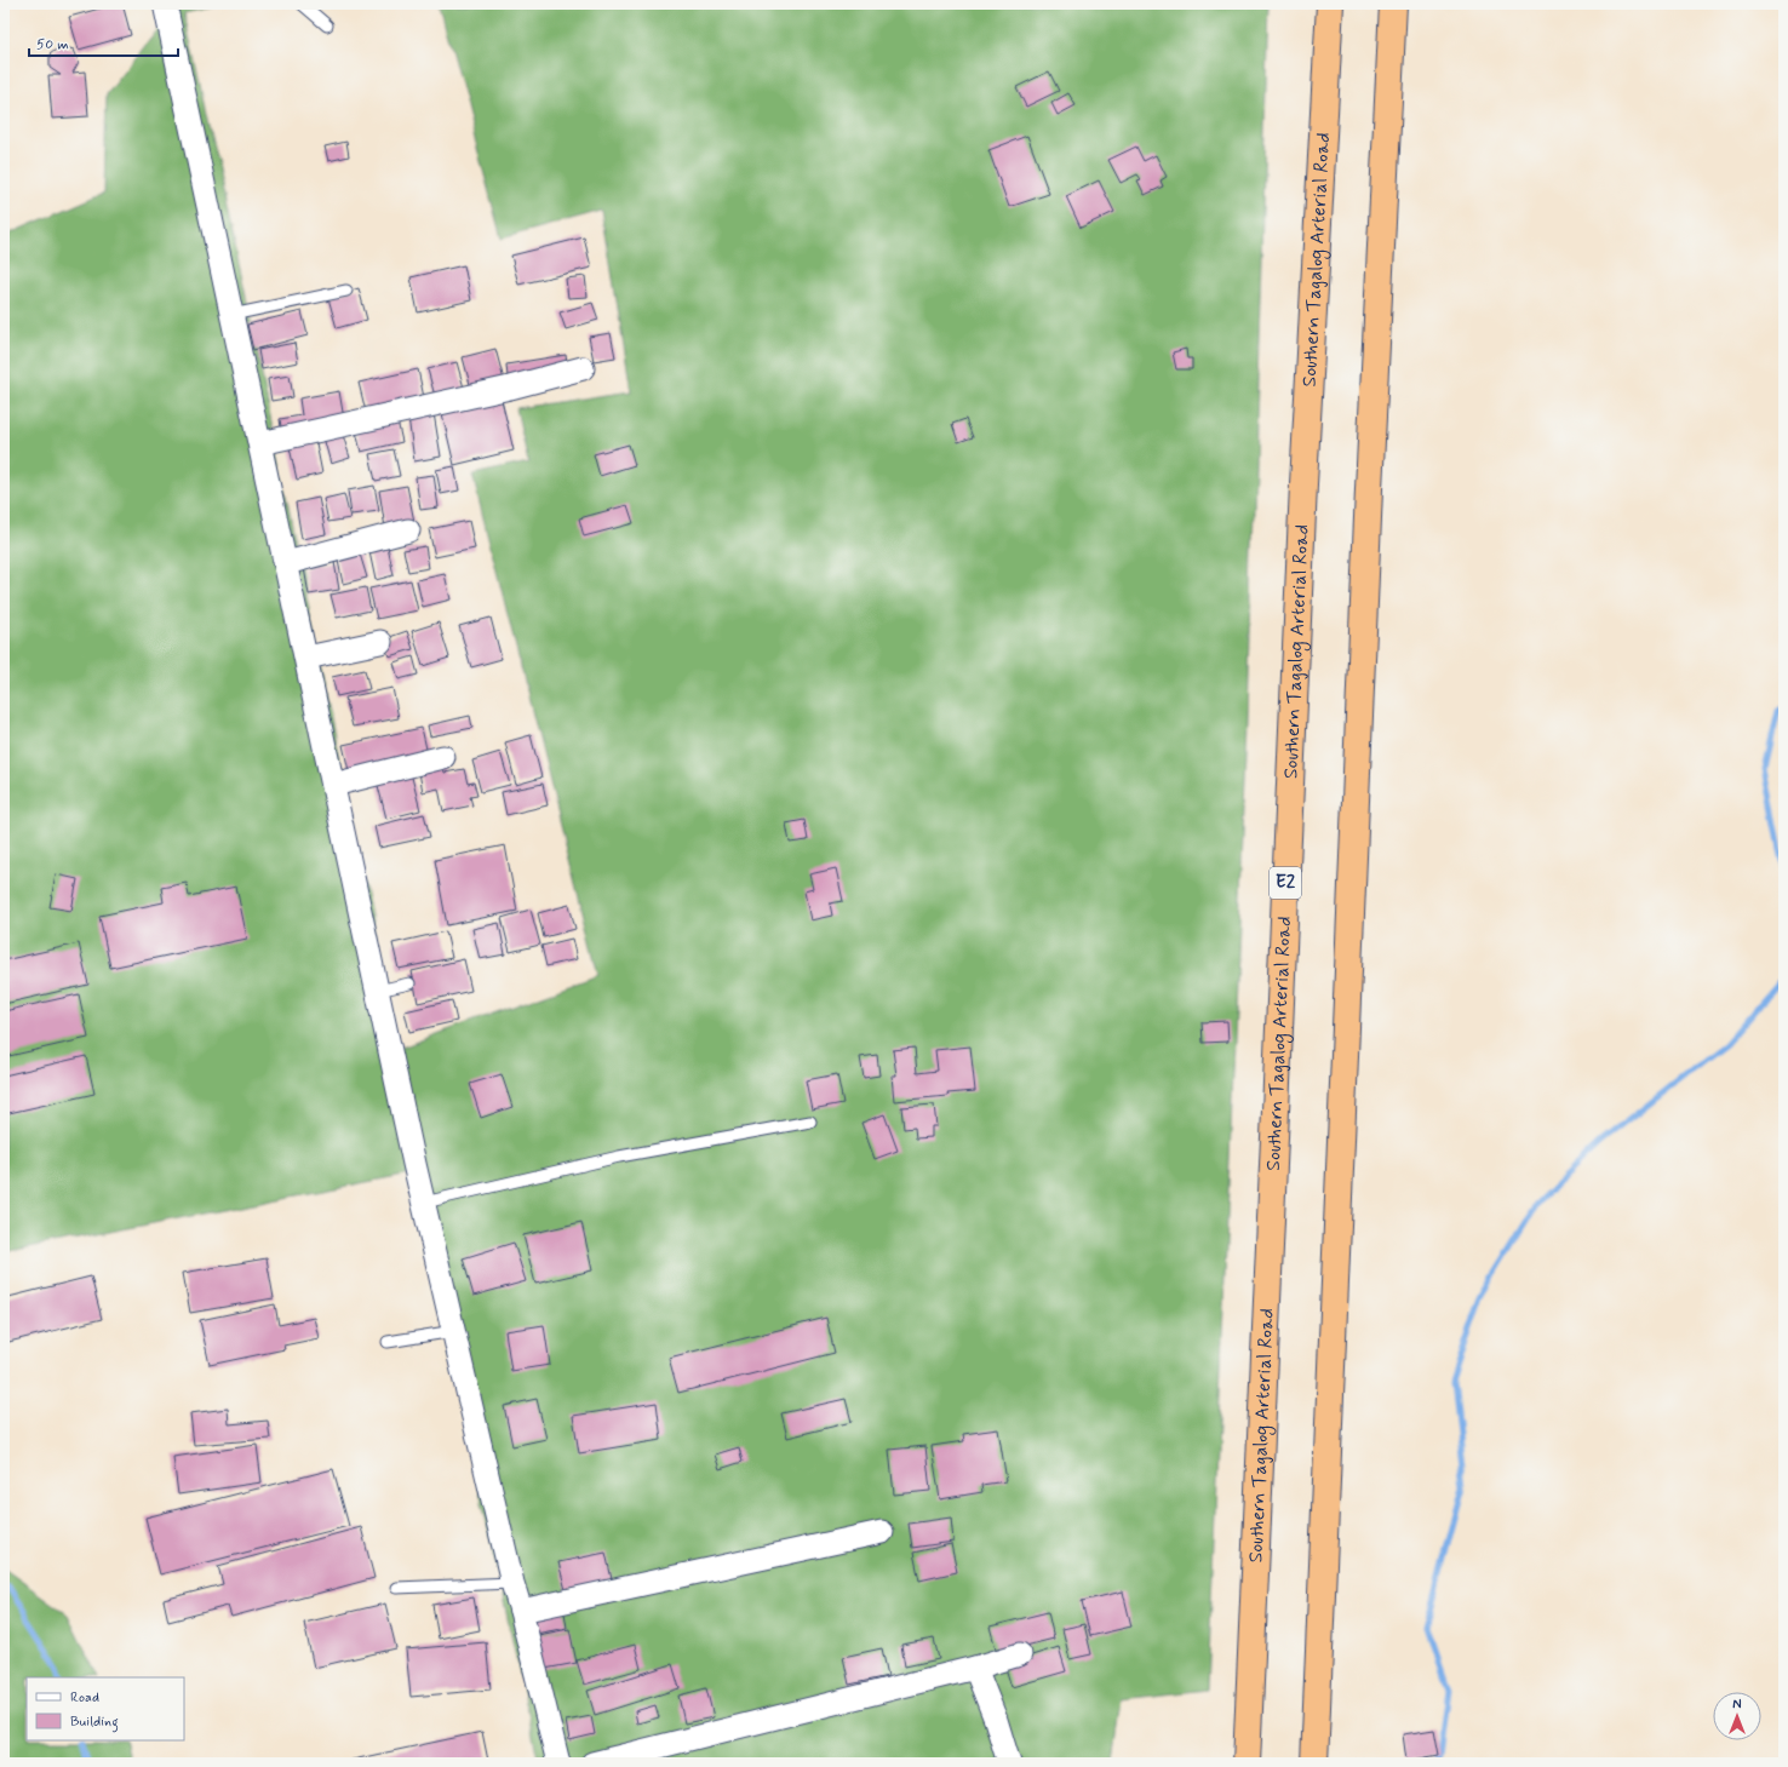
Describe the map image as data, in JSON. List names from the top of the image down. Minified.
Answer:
{"streets":{"highway":["Southern Tagalog Arterial Road","E2"]},"legend":["Road","Building"],"scale_bar":"50 m","north":"top"}
